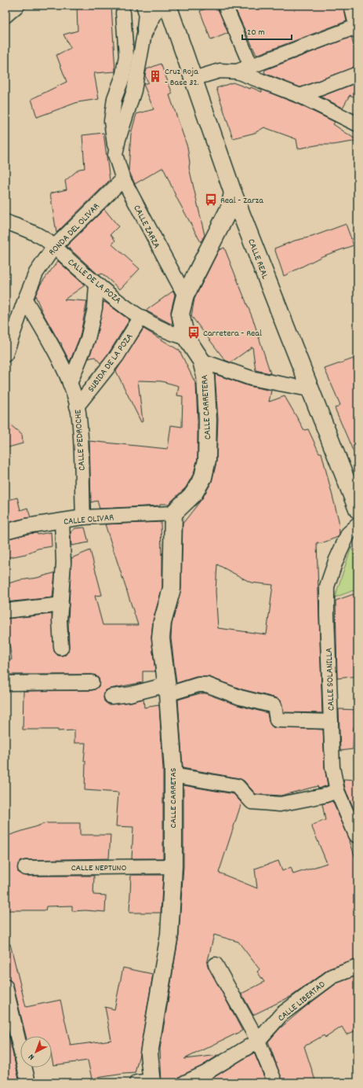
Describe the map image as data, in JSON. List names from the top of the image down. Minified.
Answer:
{"streets":{"street":["CALLE ZARZA","RONDA DEL OLIVAR","CALLE REAL","CALLE DE LA POZA","SUBIDA DE LA POZA","CALLE CARRETERA","CALLE PEDROCHE","CALLE OLIVAR","CALLE SOLANILLA","CALLE CARRETAS","CALLE NEPTUNO","CALLE LIBERTAD"]},"crossings":[["CALLE ZARZA","RONDA DEL OLIVAR"],["CALLE ZARZA","CALLE CARRETERA"],["RONDA DEL OLIVAR","CALLE DE LA POZA"],["RONDA DEL OLIVAR","CALLE PEDROCHE"],["CALLE REAL","CALLE CARRETERA"],["CALLE DE LA POZA","SUBIDA DE LA POZA"],["CALLE DE LA POZA","CALLE CARRETERA"],["SUBIDA DE LA POZA","CALLE PEDROCHE"],["CALLE CARRETERA","CALLE OLIVAR"],["CALLE CARRETERA","CALLE CARRETAS"],["CALLE PEDROCHE","CALLE OLIVAR"],["CALLE OLIVAR","CALLE CARRETAS"],["CALLE CARRETAS","CALLE NEPTUNO"]],"places":{"building":["Cruz Roja - Base 32."],"bus stop":["Real - Zarza","Carretera - Real"]},"scale_bar":"20 m","north":"bottom left"}
